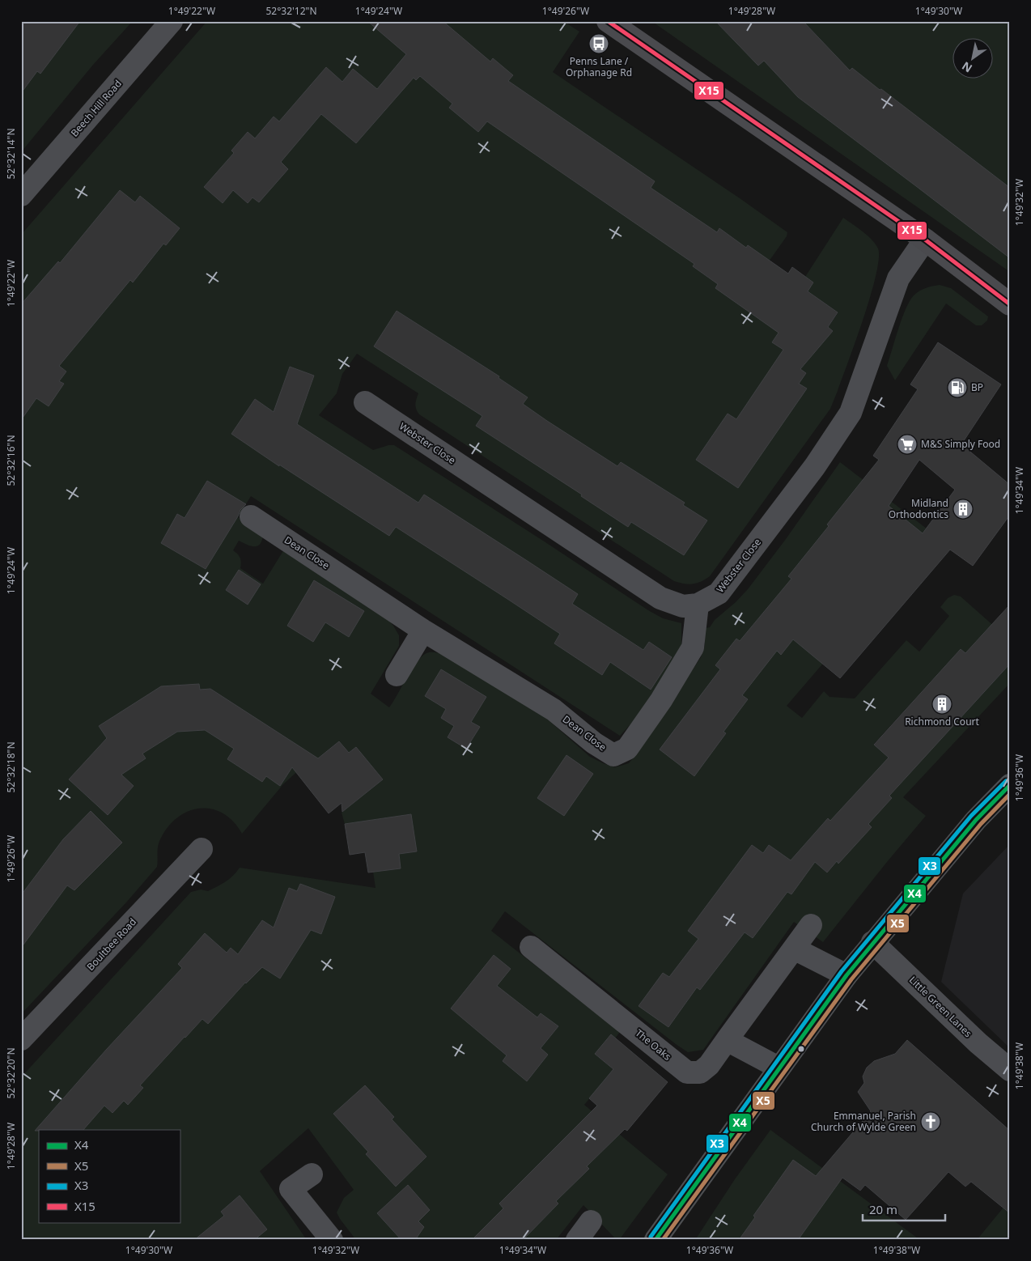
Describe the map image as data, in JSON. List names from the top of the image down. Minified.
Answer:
{"streets":{"street":["Beech Hill Road","Webster Close","Dean Close","Boultbee Road","Little Green Lanes","The Oaks"]},"crossings":[["Webster Close","Dean Close"]],"places":{"bus stop":["Penns Lane / Orphanage Rd"],"fuel station":["BP"],"supermarket":["M&S Simply Food"],"building":["Midland Orthodontics","Richmond Court"],"church":["Emmanuel, Parish Church of Wylde Green"]},"lines":["transit line X15","transit line X3","transit line X4","transit line X5"],"legend":["X4","X5","X3","X15"],"scale_bar":"20 m","north":"bottom left","coordinates":["1°49'22\"W","52°32'12\"N","1°49'24\"W","1°49'26\"W","1°49'28\"W","1°49'30\"W","52°32'14\"N","1°49'32\"W","52°32'16\"N","1°49'34\"W","52°32'18\"N","1°49'36\"W","1°49'38\"W","52°32'20\"N"]}
